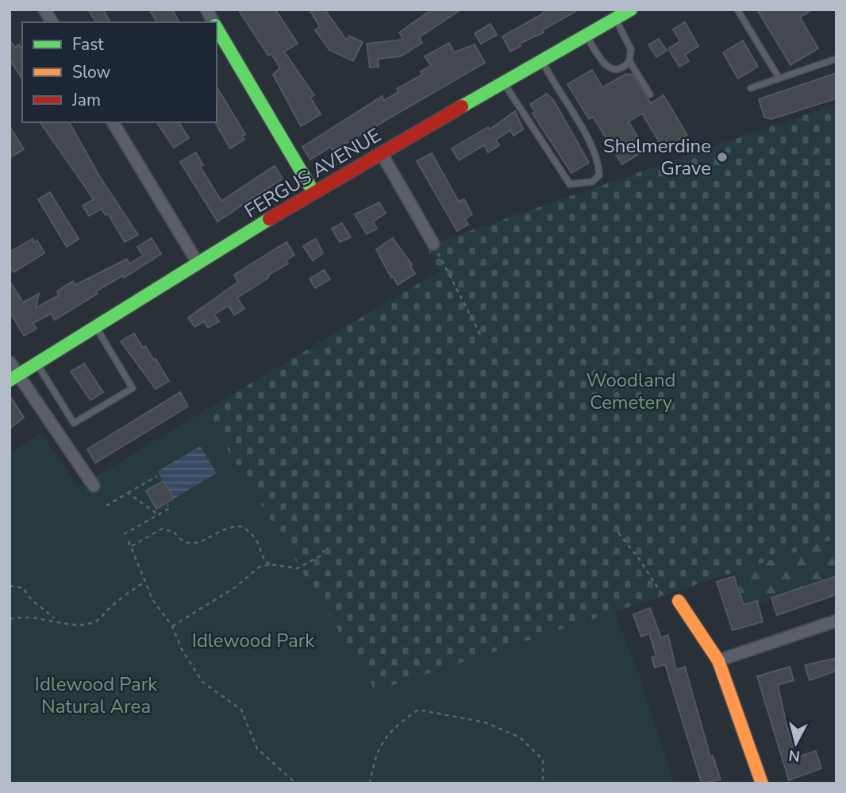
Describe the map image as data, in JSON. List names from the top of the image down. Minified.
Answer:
{"streets":{"street":["FERGUS AVENUE"]},"parks":["Woodland Cemetery","Idlewood Park","Idlewood Park Natural Area"],"places":["Shelmerdine Grave"],"legend":["Fast","Slow","Jam"],"north":"bottom"}
